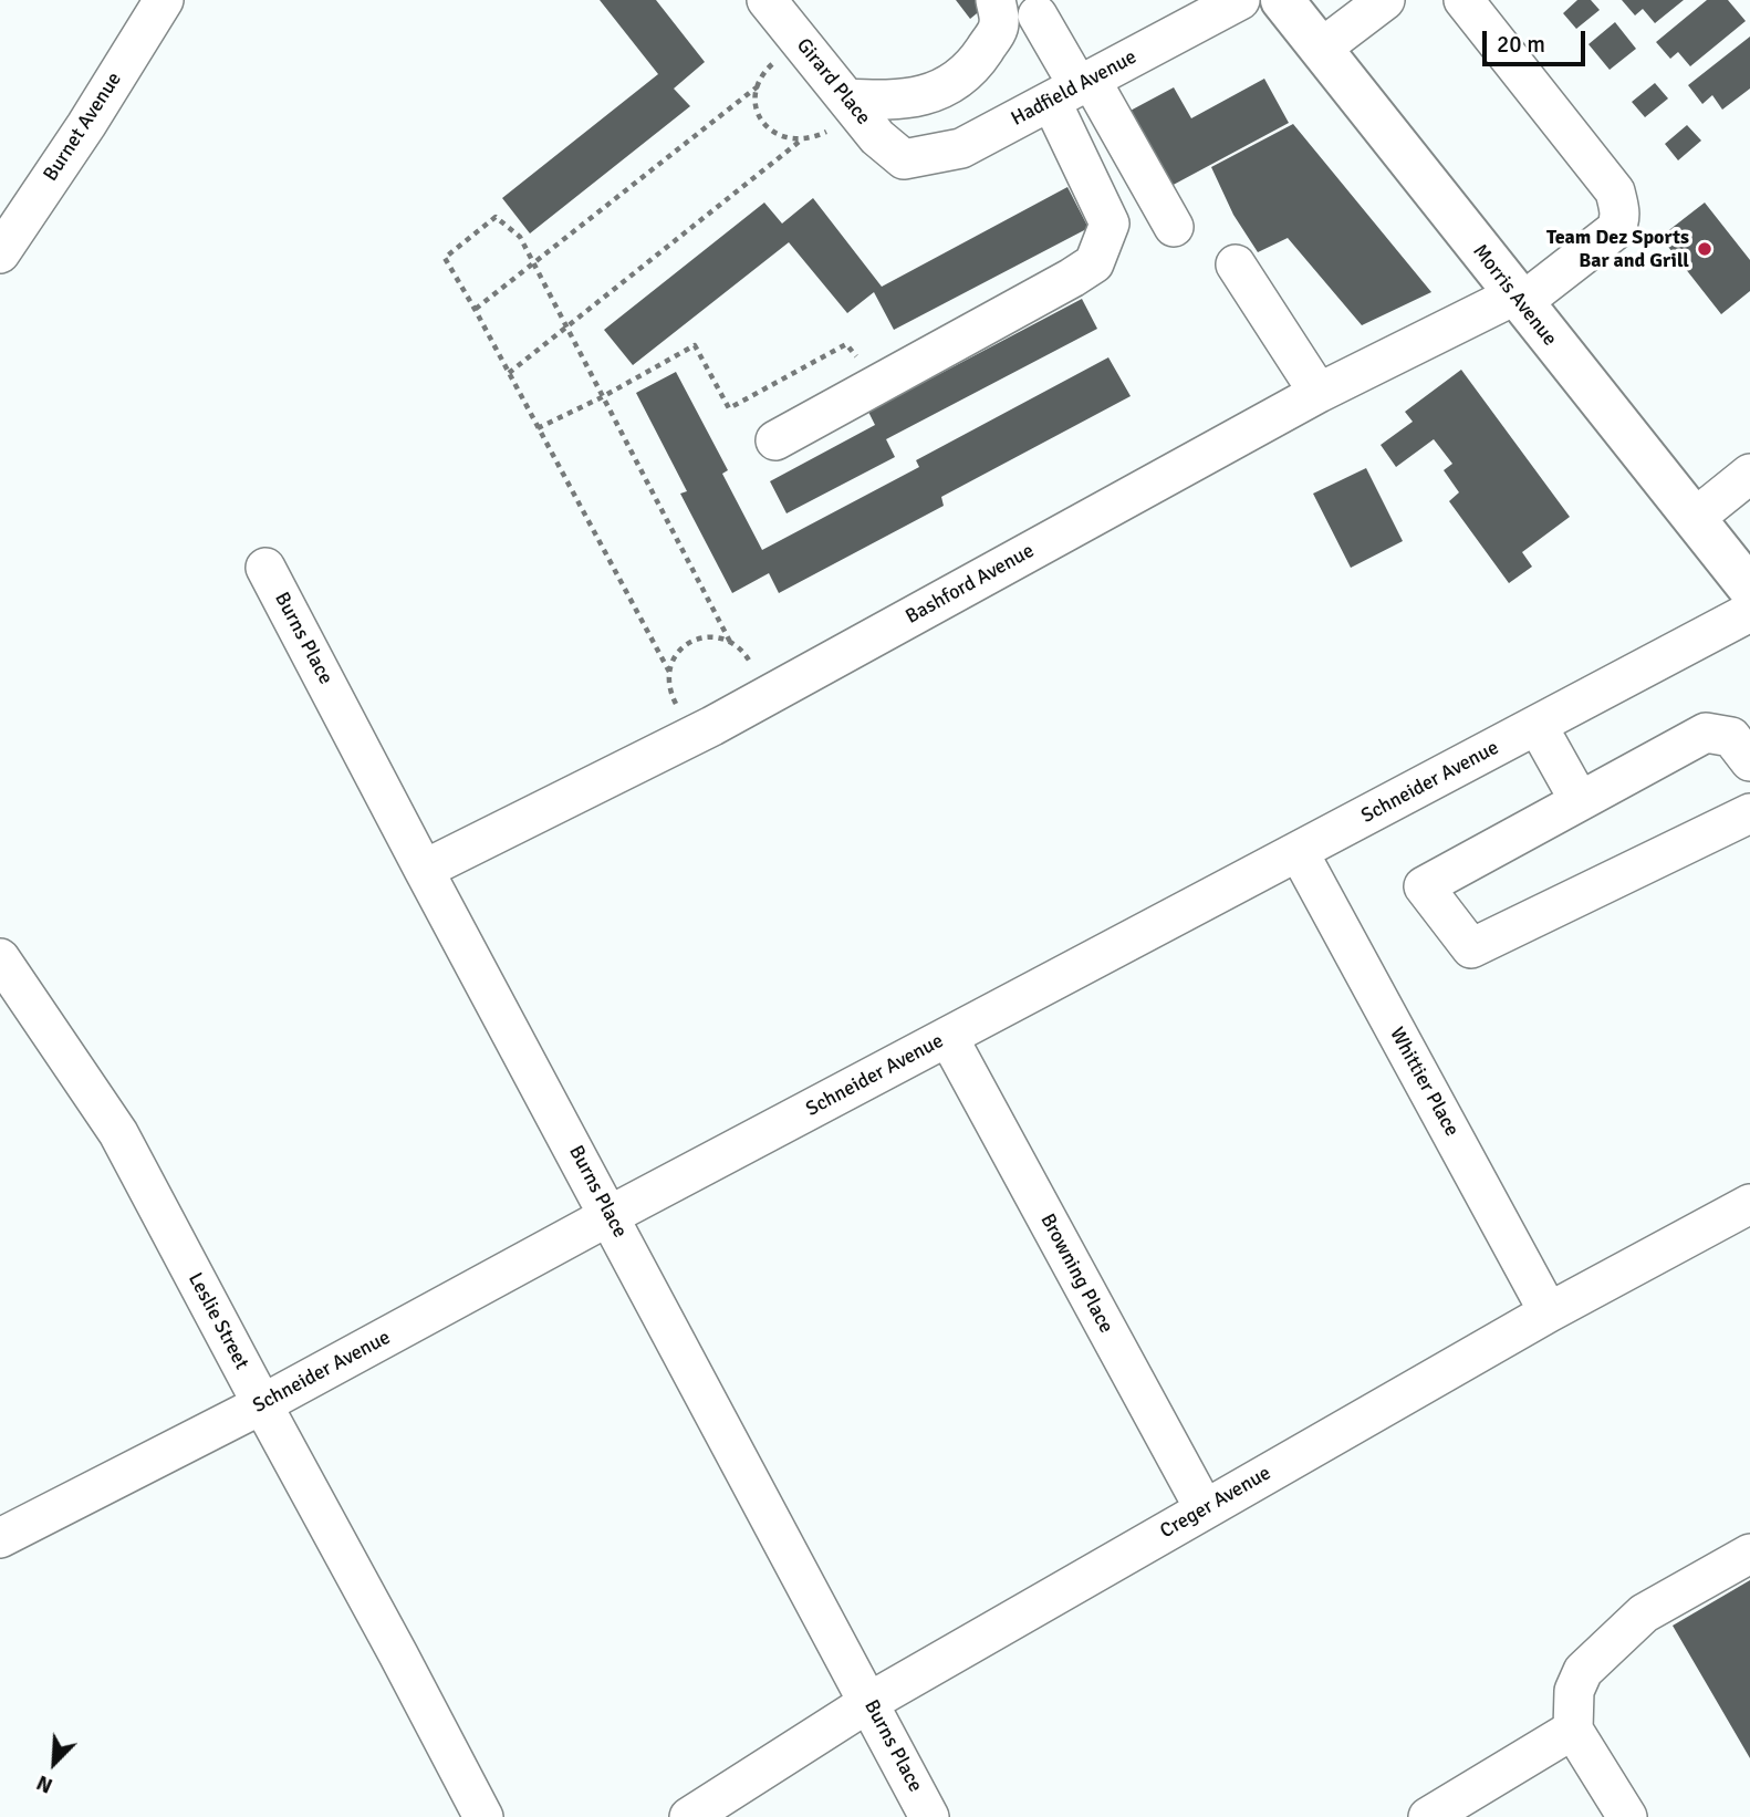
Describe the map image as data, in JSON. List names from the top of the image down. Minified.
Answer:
{"streets":{"main road":["Morris Avenue"],"street":["Girard Place","Hadfield Avenue","Burnet Avenue","Bashford Avenue","Burns Place","Schneider Avenue","Whittier Place","Browning Place","Leslie Street","Creger Avenue"]},"crossings":[["Girard Place","Hadfield Avenue"],["Morris Avenue","Bashford Avenue"],["Bashford Avenue","Burns Place"],["Burns Place","Schneider Avenue"],["Burns Place","Creger Avenue"],["Schneider Avenue","Whittier Place"],["Schneider Avenue","Browning Place"],["Schneider Avenue","Leslie Street"],["Whittier Place","Creger Avenue"],["Browning Place","Creger Avenue"]],"places":["Team Dez Sports Bar and Grill"],"scale_bar":"20 m","north":"bottom left"}
